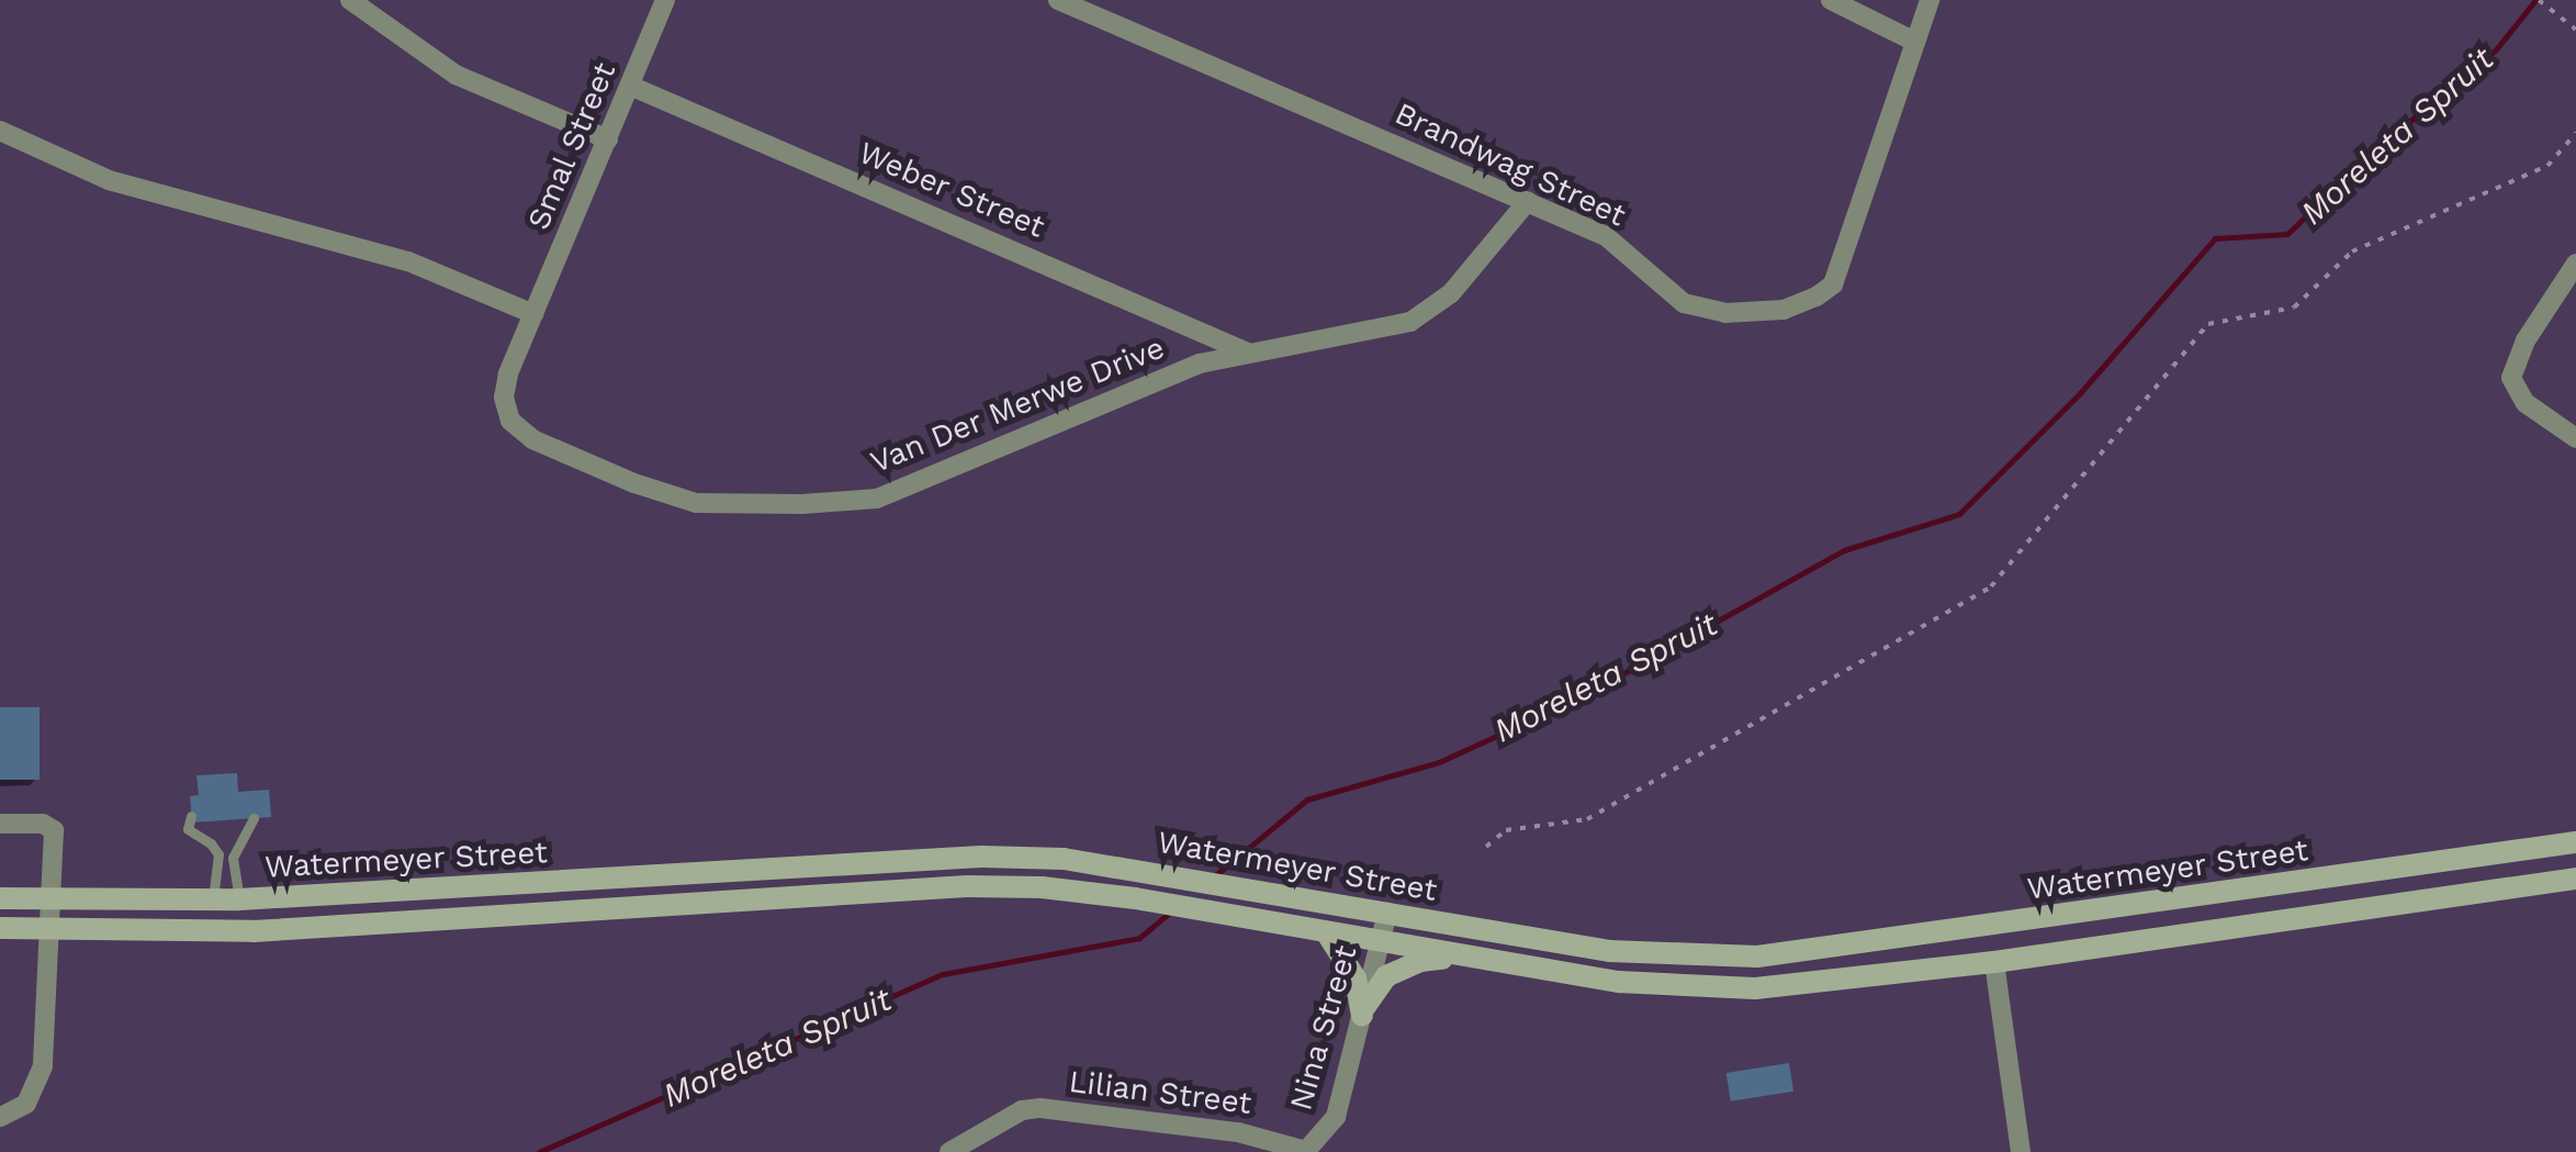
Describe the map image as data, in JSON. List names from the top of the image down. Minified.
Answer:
{"streets":{"main road":["Watermeyer Street"],"street":["Smal Street","Brandwag Street","Weber Street","Van Der Merwe Drive","Nina Street","Lilian Street"]},"crossings":[["Smal Street","Weber Street"],["Smal Street","Van Der Merwe Drive"],["Brandwag Street","Van Der Merwe Drive"],["Weber Street","Van Der Merwe Drive"],["Watermeyer Street","Nina Street"],["Nina Street","Lilian Street"]],"water":["Moreleta Spruit"]}
